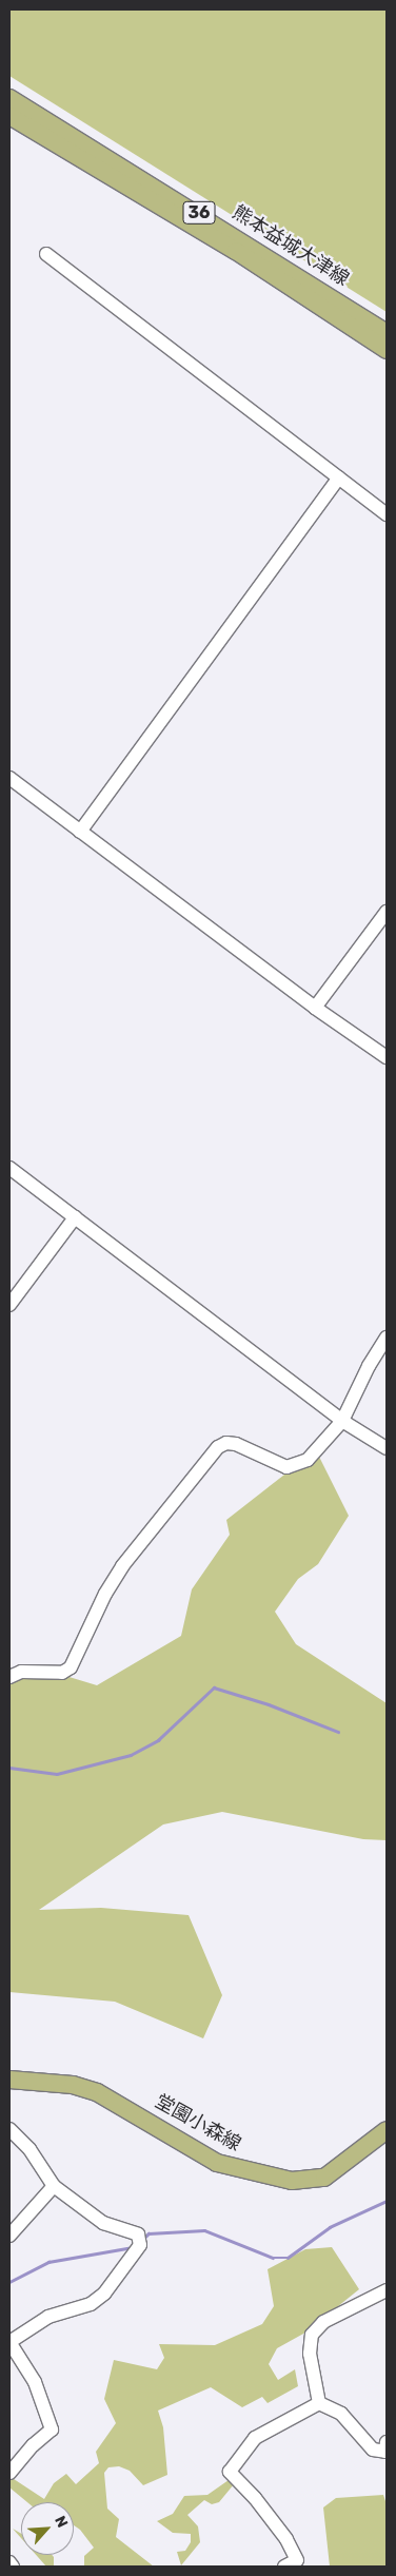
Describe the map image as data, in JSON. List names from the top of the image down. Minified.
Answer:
{"streets":{"main road":["36","熊本益城大津線","堂園小森線"]},"north":"top right"}
